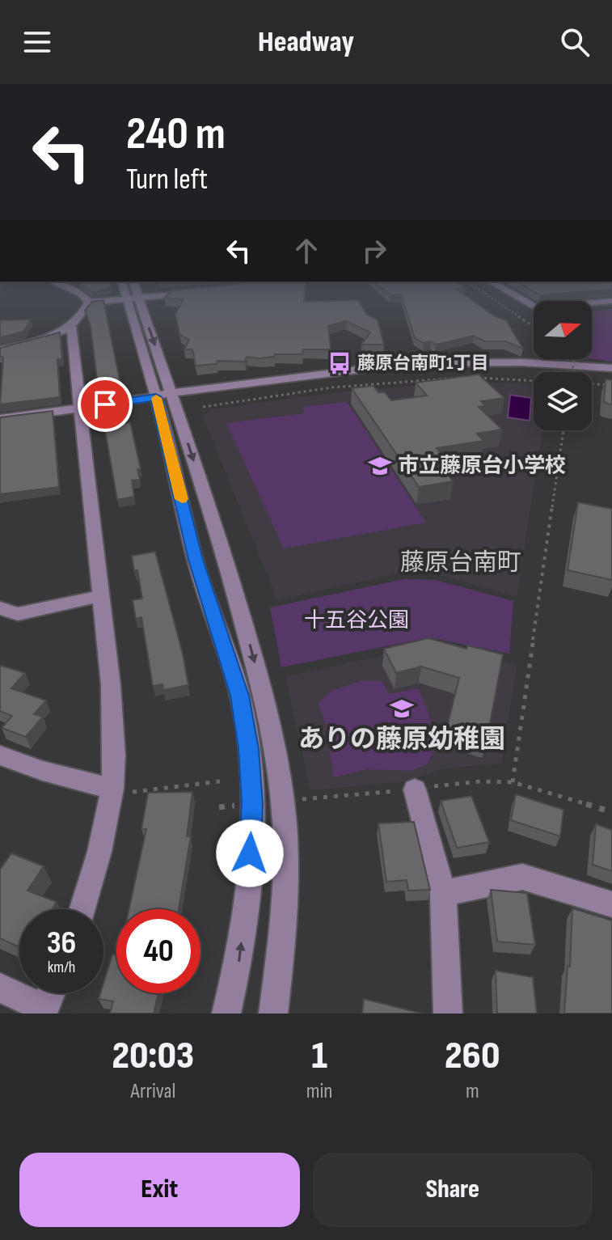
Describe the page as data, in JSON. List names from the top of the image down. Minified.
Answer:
{"districts":["藤原台南町"],"parks":["十五谷公園"],"places":{"bus stop":["藤原台南町1丁目"],"school or university":["市立藤原台小学校","ありの藤原幼稚園"]},"north":"right","page":{"header":"Headway","turn":["240 m","Turn left"],"speed":"36 km/h","limit":"40","eta":["20:03","Arrival","1","min","260","m"],"buttons":["Exit","Share"]}}
